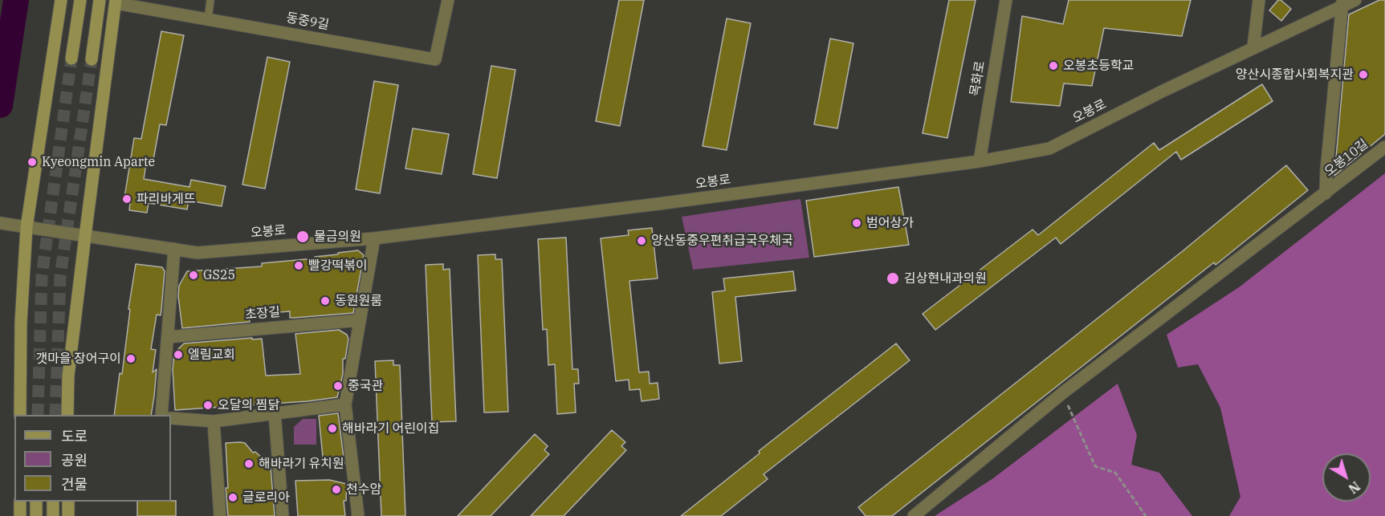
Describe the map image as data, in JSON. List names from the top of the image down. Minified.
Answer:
{"streets":{"street":["동중9길","목화로","오봉로","오봉10길","초장길"]},"crossings":[["목화로","오봉로"]],"places":["오봉초등학교","양산시종합사회복지관","Kyeongmin Aparte","파리바게뜨","범어상가","물금의원","양산동중우편취급국우체국","빨강떡볶이","GS25","김상현내과의원","동원원룸","엘림교회","갯마을 장어구이","중국관","오달의 찜닭","해바라기 어린이집","해바라기 유치원","천수암","글로리아"],"legend":["도로","공원","건물"],"north":"bottom right"}
